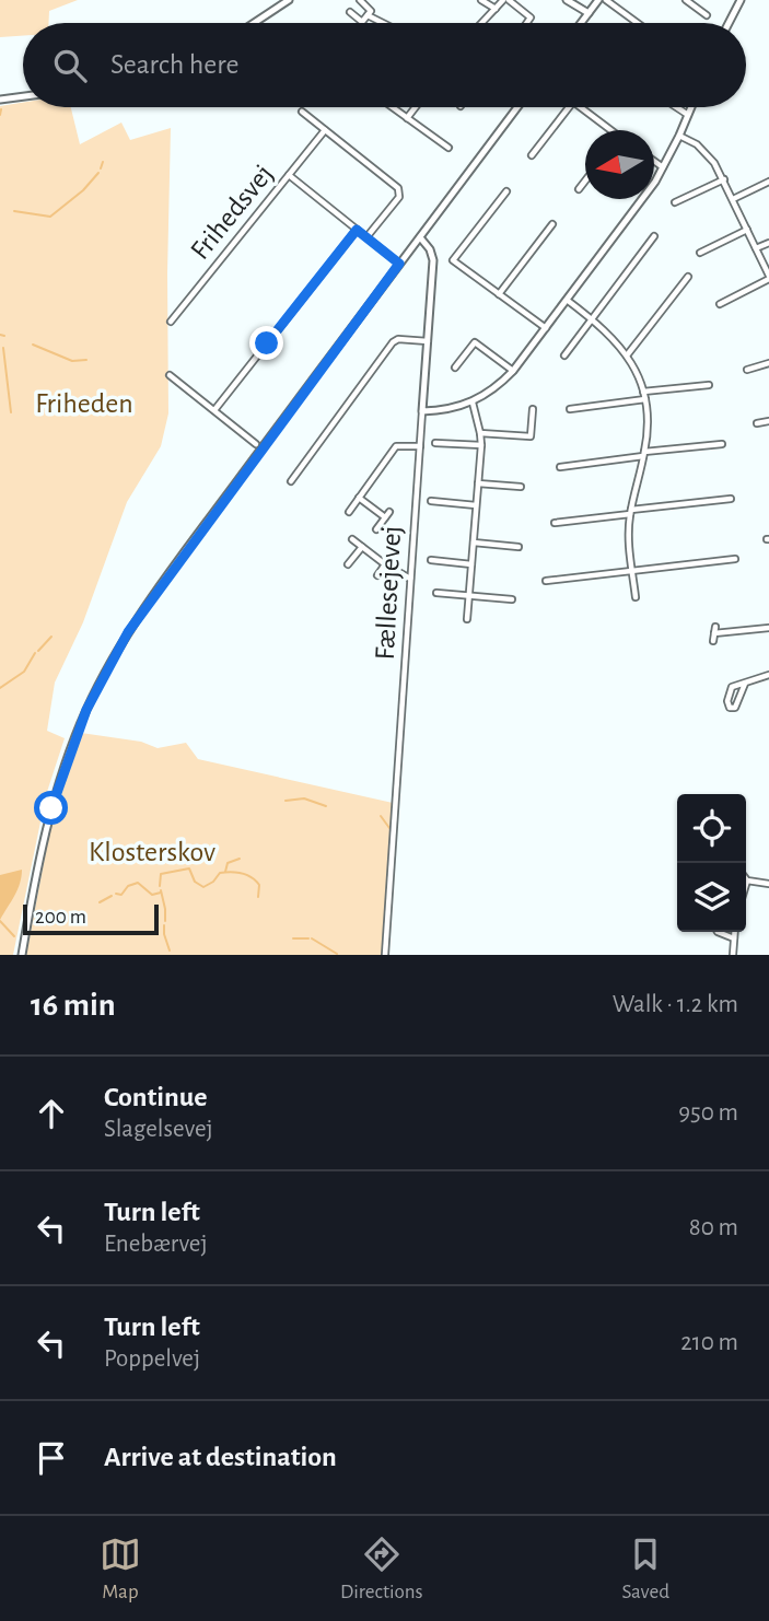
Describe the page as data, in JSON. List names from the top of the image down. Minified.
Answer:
{"streets":{"street":["Frihedsvej","Fællesejevej"]},"parks":["Friheden","Klosterskov"],"scale_bar":"200 m","north":"left","page":{"search":"Search here","scale":"200 m","heading":["16 min","Walk · 1.2 km"],"list":[["Continue","Slagelsevej","950 m"],["Turn left","Enebærvej","80 m"],["Turn left","Poppelvej","210 m"],"Arrive at destination"],"nav":["Map","Directions","Saved"]}}
